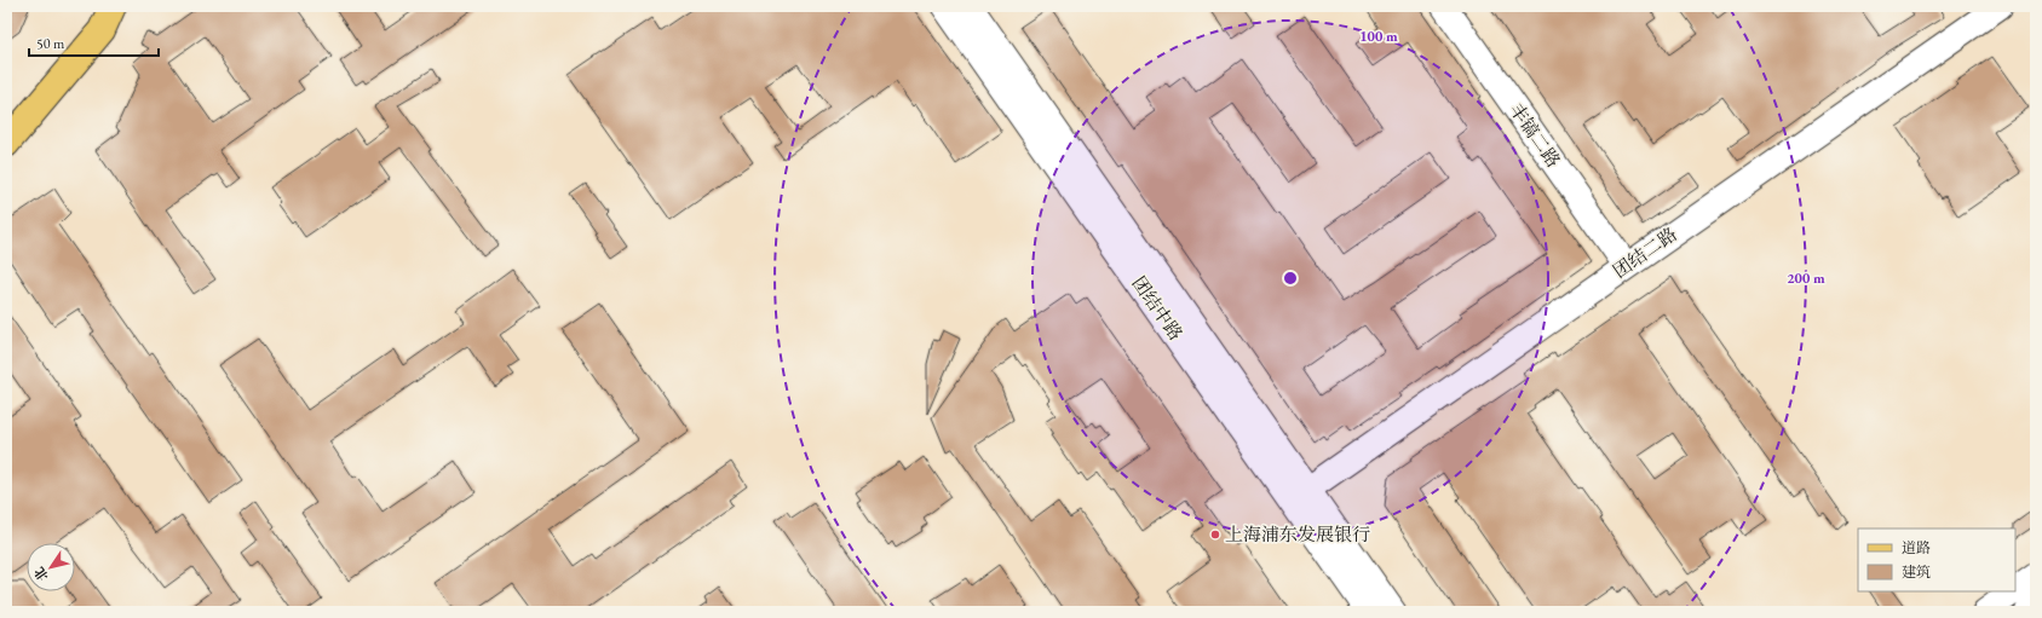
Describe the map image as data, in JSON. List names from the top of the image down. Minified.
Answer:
{"streets":{"street":["丰镐二路","团结二路","团结中路"]},"crossings":[["丰镐二路","团结二路"],["团结二路","团结中路"]],"places":["上海浦东发展银行"],"legend":["道路","建筑"],"scale_bar":"50 m","north":"bottom left","rings":["100 m","200 m"]}
